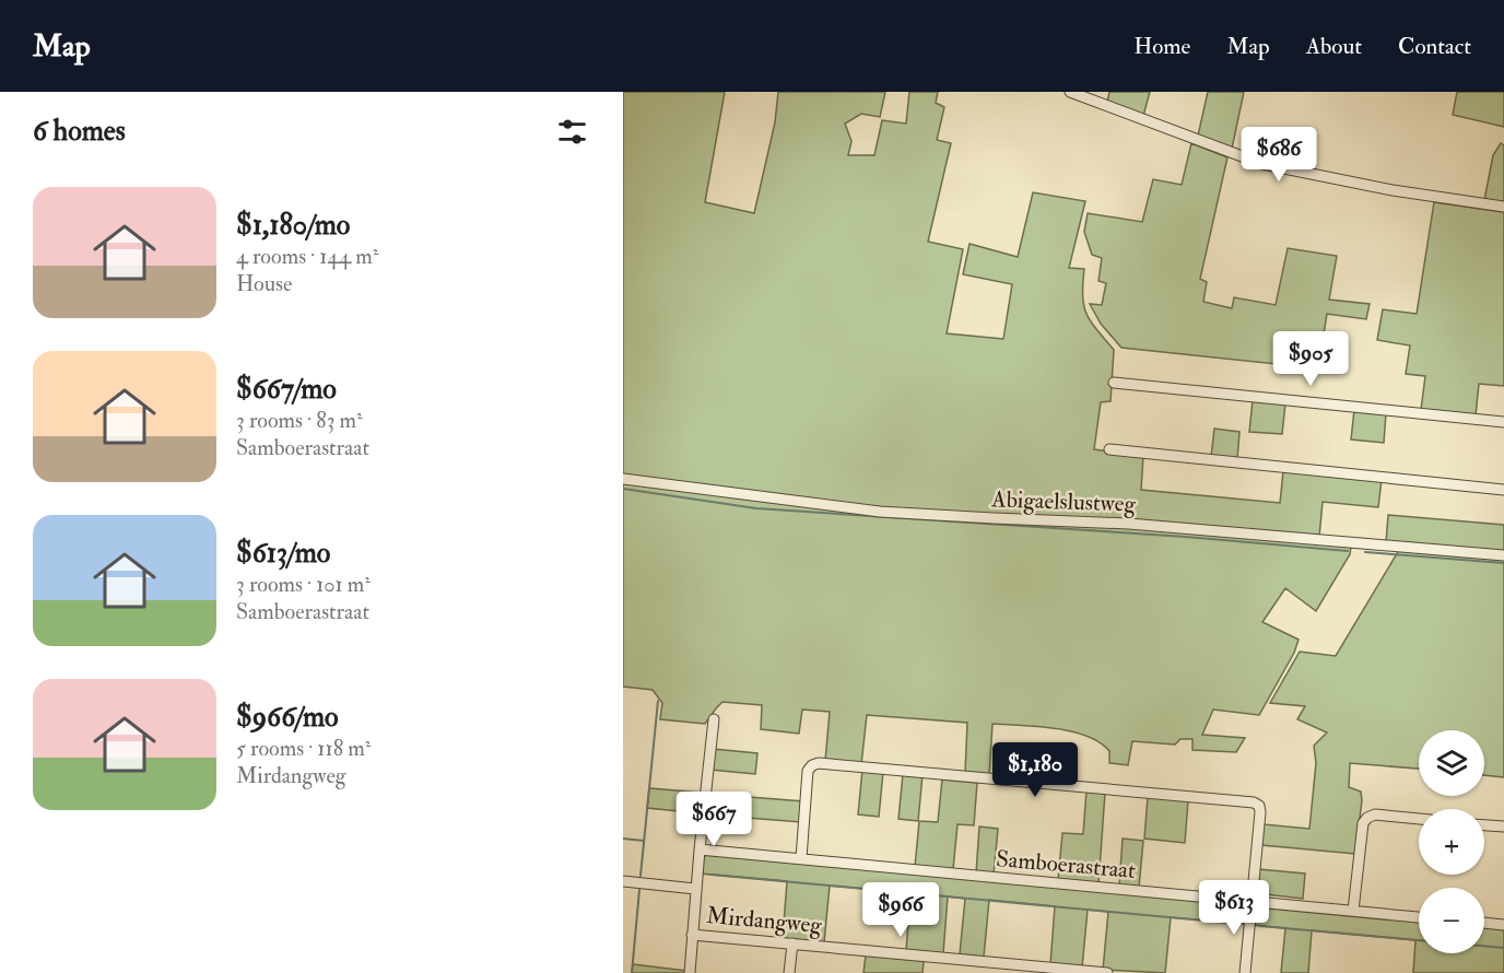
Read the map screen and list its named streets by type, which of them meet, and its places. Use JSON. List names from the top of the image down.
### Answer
{
  "streets": {
    "street": ["Abigaelslustweg", "Samboerastraat", "Mirdangweg"]
  },
  "page": {
    "header": "Map",
    "nav": [
      "Home",
      "Map",
      "About",
      "Contact"
    ],
    "heading": "6 homes",
    "price": [
      "$686",
      "$905",
      "$1,180",
      "$667",
      "$613",
      "$966"
    ],
    "list": [
      {
        "name": "$1,180/mo",
        "note": "4 rooms · 144 m² · House"
      },
      {
        "name": "$667/mo",
        "note": "3 rooms · 83 m² · Samboerastraat"
      },
      {
        "name": "$613/mo",
        "note": "3 rooms · 101 m² · Samboerastraat"
      },
      {
        "name": "$966/mo",
        "note": "5 rooms · 118 m² · Mirdangweg"
      }
    ],
    "map_buttons": ["+", "−"]
  }
}
